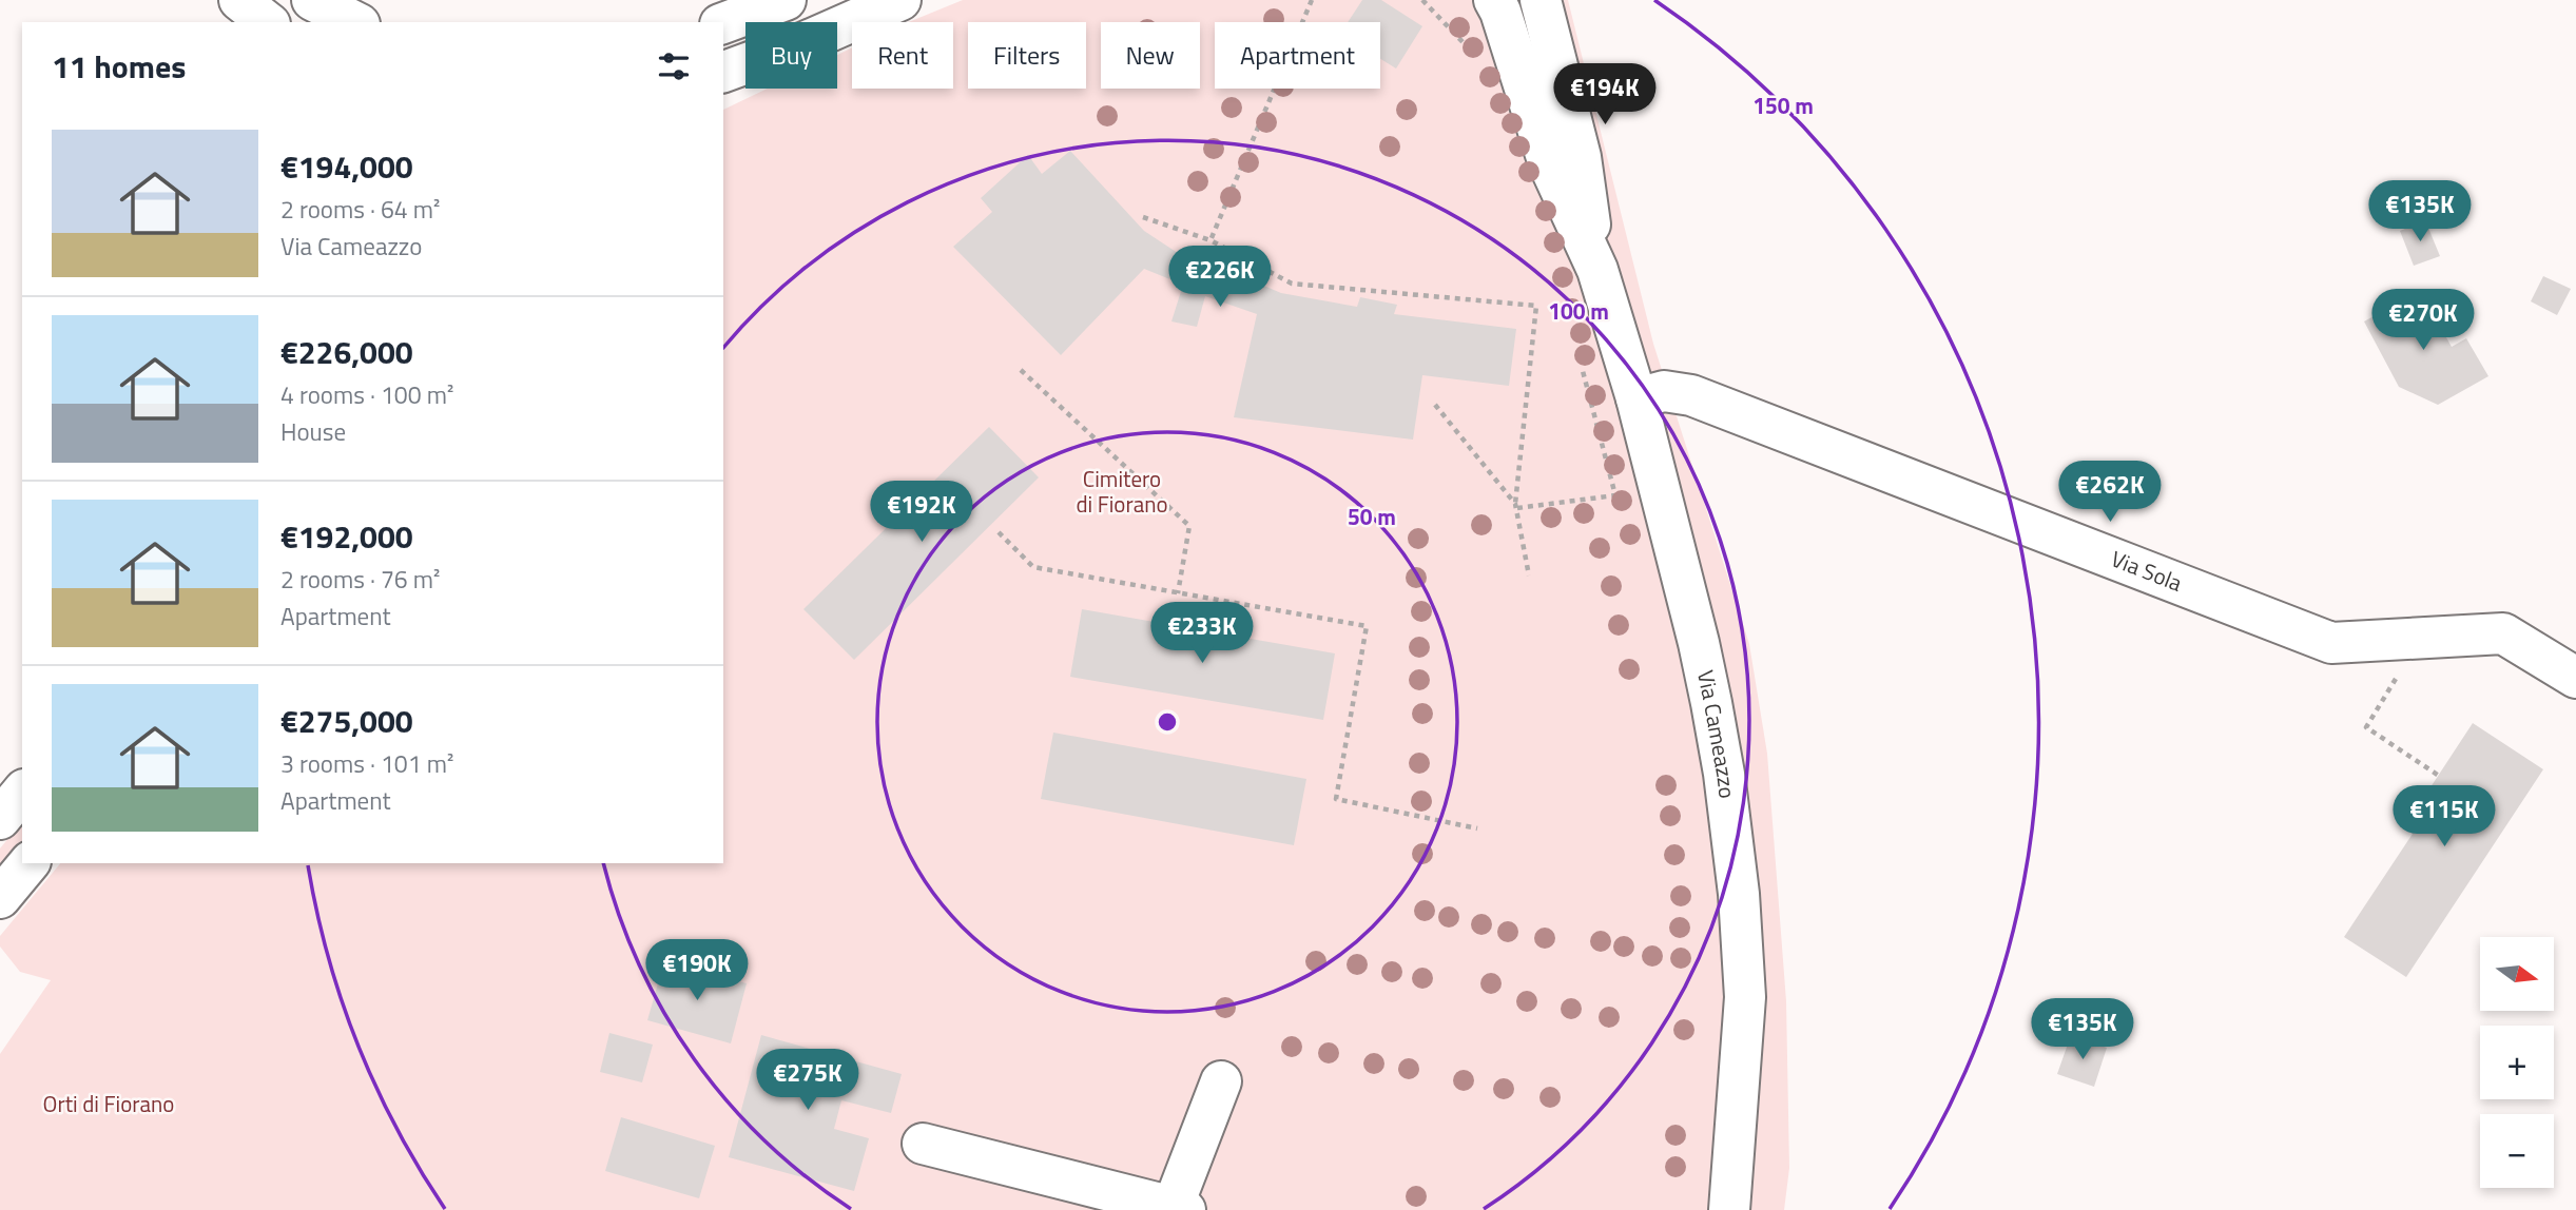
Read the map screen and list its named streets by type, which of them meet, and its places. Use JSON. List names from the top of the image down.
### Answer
{
  "streets": {
    "street": ["Via Sola", "Via Cameazzo"]
  },
  "crossings": [
    ["Via Sola", "Via Cameazzo"]
  ],
  "parks": ["Cimitero di Fiorano", "Orti di Fiorano"],
  "north": "right",
  "page": {
    "chip": [
      "Buy",
      "Rent",
      "Filters",
      "New",
      "Apartment"
    ],
    "heading": "11 homes",
    "price": [
      "€194K",
      "€135K",
      "€226K",
      "€270K",
      "€262K",
      "€192K",
      "€233K",
      "€115K",
      "€190K",
      "€135K",
      "€275K"
    ],
    "list": [
      {
        "name": "€194,000",
        "note": "2 rooms · 64 m² · Via Cameazzo"
      },
      {
        "name": "€226,000",
        "note": "4 rooms · 100 m² · House"
      },
      {
        "name": "€192,000",
        "note": "2 rooms · 76 m² · Apartment"
      },
      {
        "name": "€275,000",
        "note": "3 rooms · 101 m² · Apartment"
      }
    ],
    "map_buttons": ["+", "−"]
  },
  "rings": ["150 m", "100 m", "50 m"]
}
